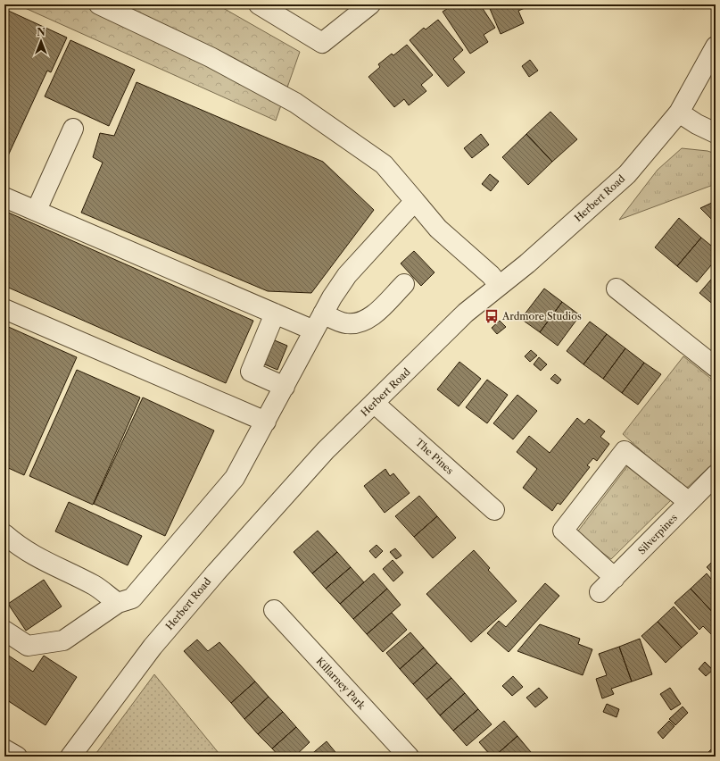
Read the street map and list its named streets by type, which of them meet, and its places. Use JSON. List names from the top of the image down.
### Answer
{
  "streets": {
    "street": [
      "Herbert Road",
      "The Pines",
      "Silverpines",
      "Killarney Park"
    ]
  },
  "crossings": [
    ["Herbert Road", "The Pines"]
  ],
  "places": {
    "bus stop": ["Ardmore Studios"]
  },
  "north": "top"
}
